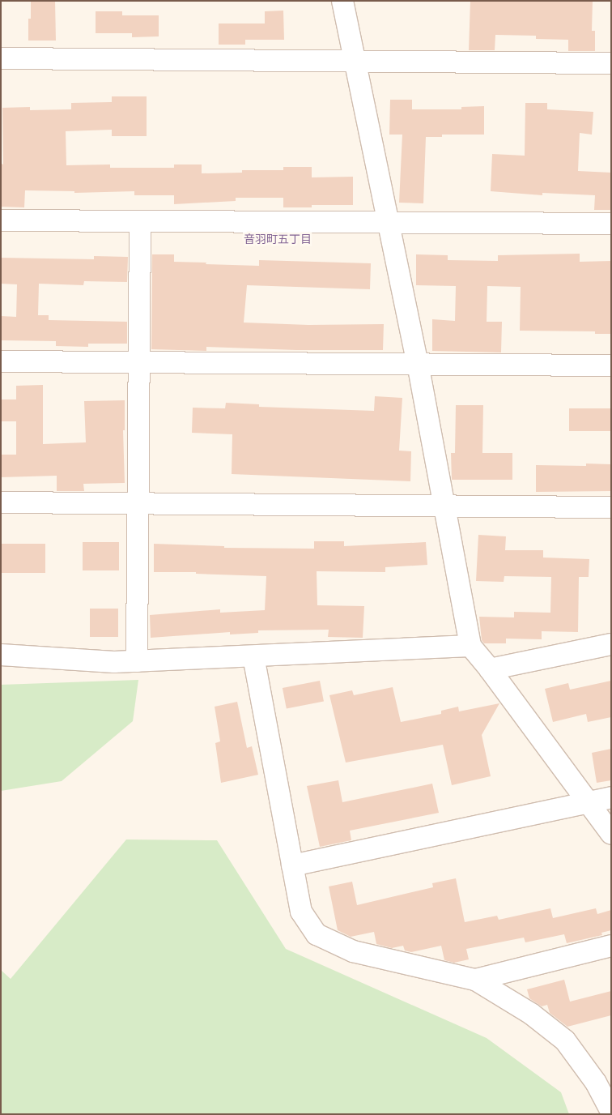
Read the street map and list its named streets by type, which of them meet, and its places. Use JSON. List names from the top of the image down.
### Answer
{
  "districts": ["音羽町五丁目"]
}
